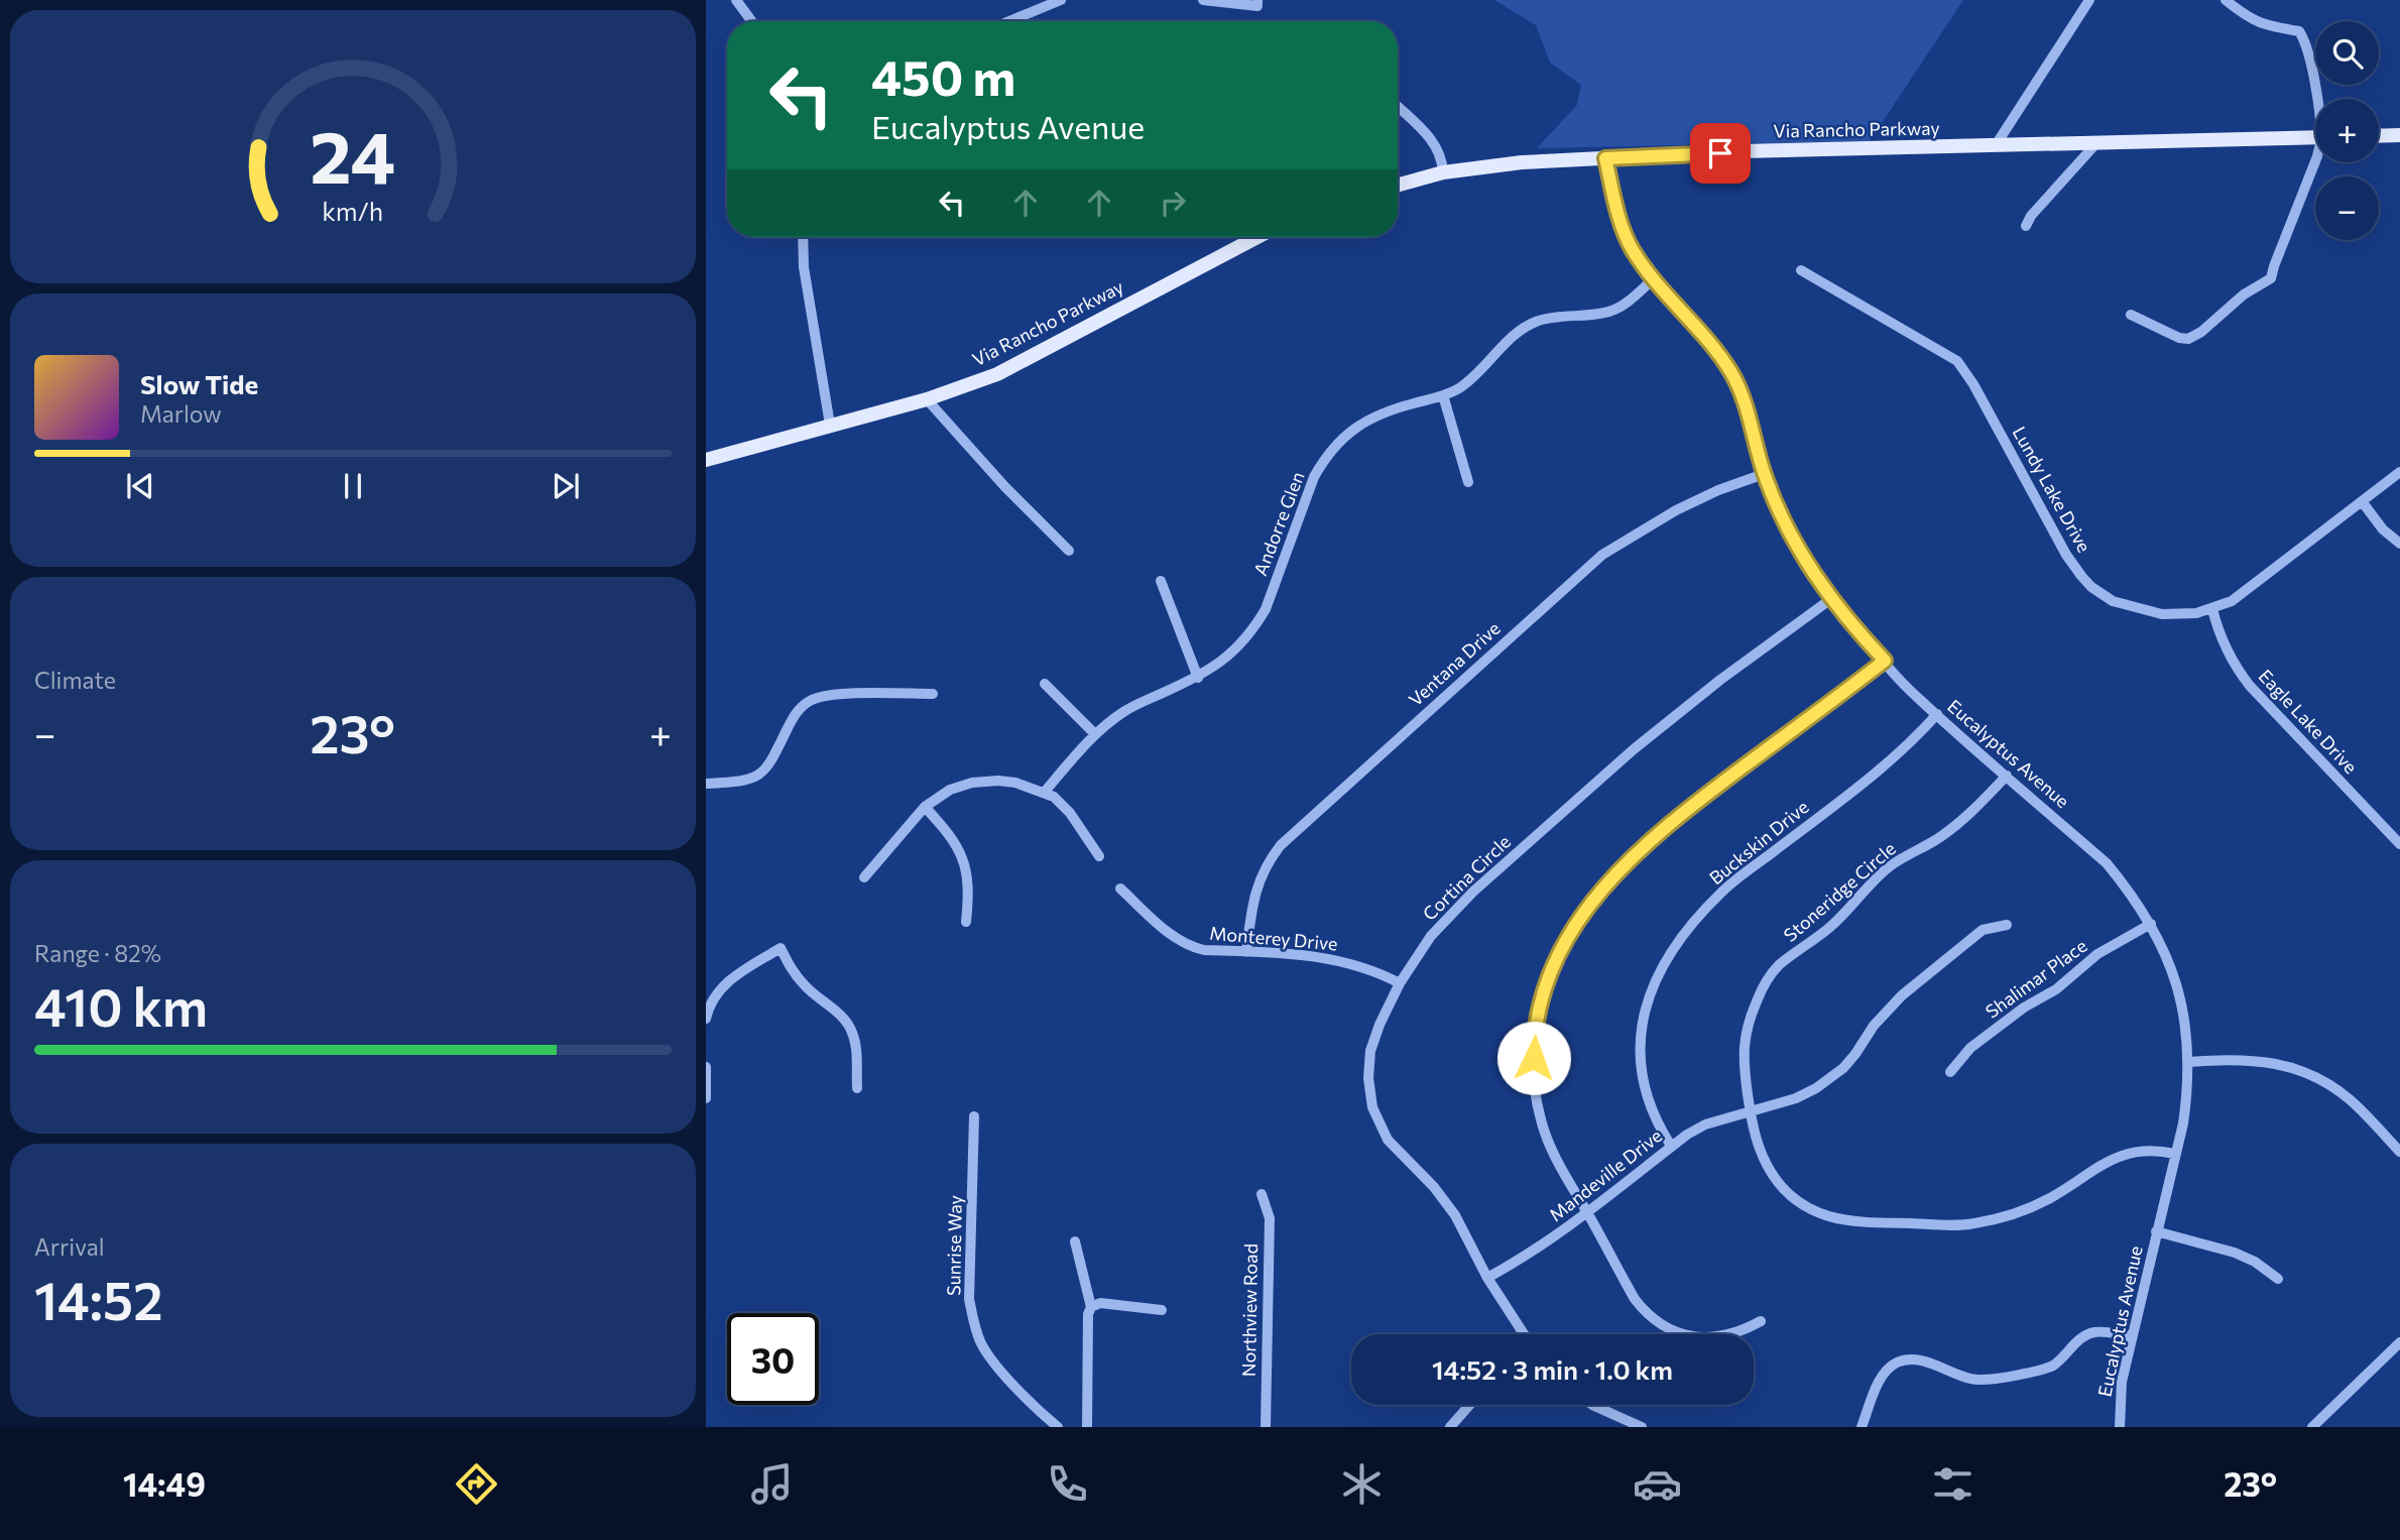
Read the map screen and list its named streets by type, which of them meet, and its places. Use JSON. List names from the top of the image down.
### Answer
{
  "streets": {
    "main road": ["Via Rancho Parkway"],
    "street": [
      "Lundy Lake Drive",
      "Andorre Glen",
      "Ventana Drive",
      "Eagle Lake Drive",
      "Eucalyptus Avenue",
      "Buckskin Drive",
      "Cortina Circle",
      "Stoneridge Circle",
      "Monterey Drive",
      "Shalimar Place",
      "Mandeville Drive",
      "Sunrise Way",
      "Northview Road"
    ]
  },
  "crossings": [
    ["Via Rancho Parkway", "Eucalyptus Avenue"],
    ["Lundy Lake Drive", "Eagle Lake Drive"],
    ["Andorre Glen", "Eucalyptus Avenue"],
    ["Ventana Drive", "Eucalyptus Avenue"],
    ["Ventana Drive", "Monterey Drive"],
    ["Eucalyptus Avenue", "Buckskin Drive"],
    ["Eucalyptus Avenue", "Cortina Circle"],
    ["Eucalyptus Avenue", "Stoneridge Circle"],
    ["Eucalyptus Avenue", "Shalimar Place"],
    ["Buckskin Drive", "Mandeville Drive"],
    ["Cortina Circle", "Monterey Drive"],
    ["Cortina Circle", "Mandeville Drive"],
    ["Stoneridge Circle", "Mandeville Drive"]
  ],
  "page": {
    "map_buttons": ["+", "−"],
    "turn": ["450 m", "Eucalyptus Avenue"],
    "song": ["Slow Tide", "Marlow"],
    "tile": [
      "Climate",
      ["Range · 82%", "410 km"],
      ["Arrival", "14:52"]
    ],
    "heat": ["−", "23°", "+"],
    "limit": "30",
    "trip": "14:52 · 3 min · 1.0 km",
    "tabs": ["14:49", "23°"],
    "gauge": ["24", "km/h"]
  }
}
